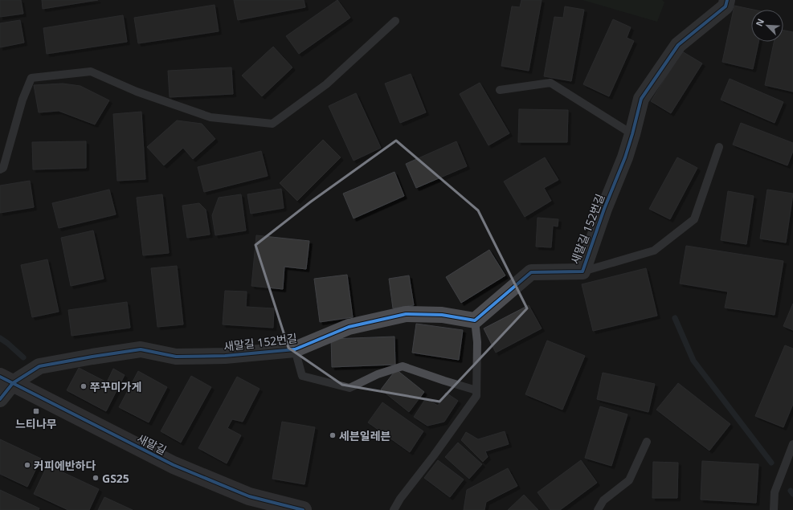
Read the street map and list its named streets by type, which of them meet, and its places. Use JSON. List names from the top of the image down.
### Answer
{
  "streets": {
    "street": ["새말길 152번길", "새말길"]
  },
  "crossings": [
    ["새말길 152번길", "새말길"]
  ],
  "places": {
    "other": [
      "쭈꾸미가게",
      "세븐일레븐",
      "커피에반하다",
      "GS25"
    ],
    "transit": ["느티나무"]
  },
  "north": "top left"
}
